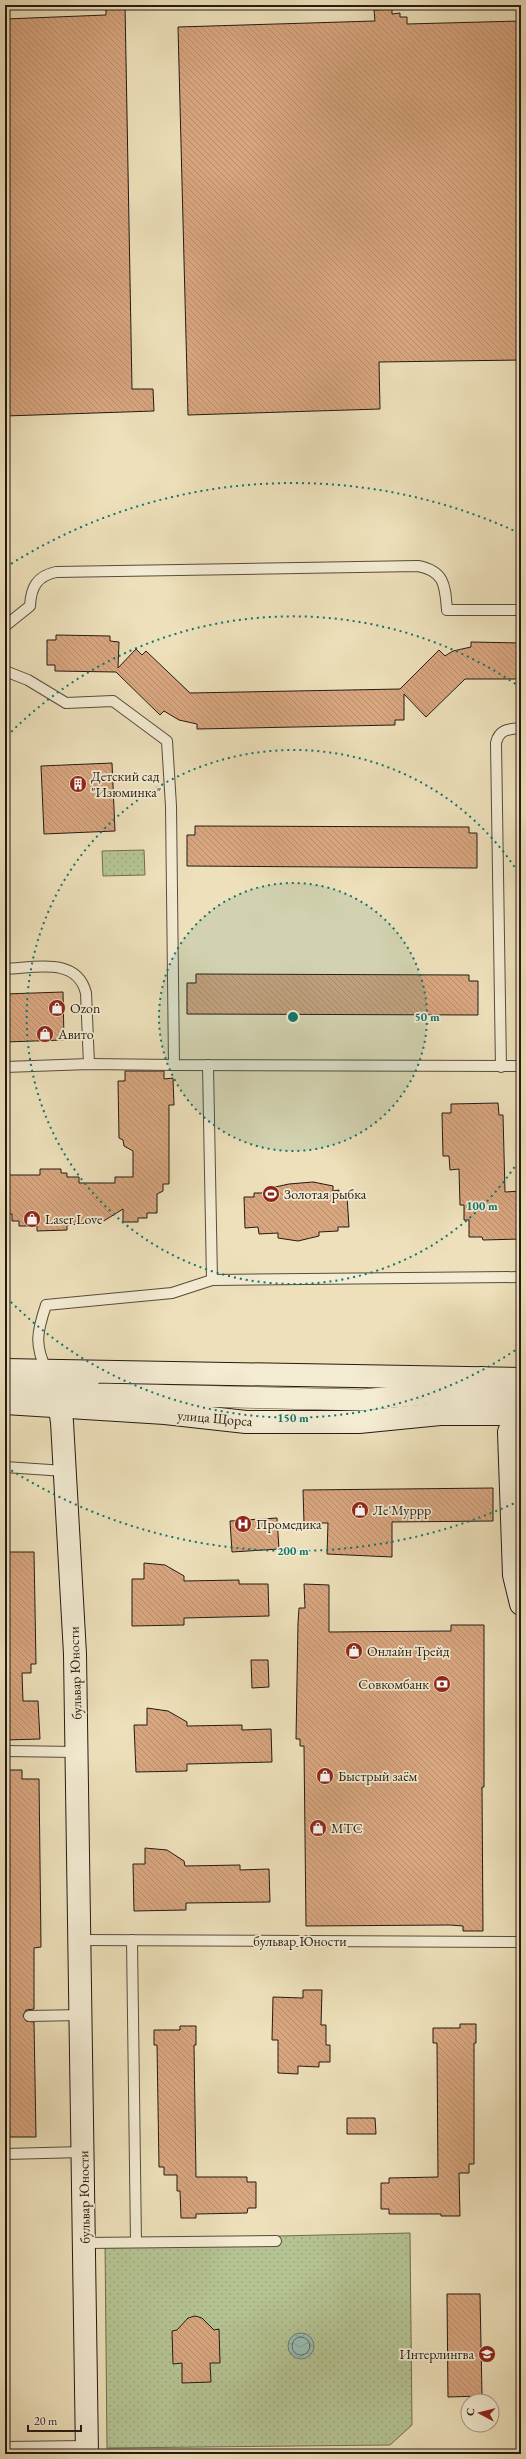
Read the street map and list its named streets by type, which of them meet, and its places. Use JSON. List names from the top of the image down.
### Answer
{
  "streets": {
    "street": ["улица Щорса", "бульвар Юности"]
  },
  "crossings": [
    ["улица Щорса", "бульвар Юности"]
  ],
  "places": {
    "building": ["Детский сад \"Изюминка\""],
    "shop": [
      "Ozon",
      "Авито",
      "Laser Love",
      "Ле'Муррр",
      "Онлайн Трейд",
      "Быстрый заём",
      "МТС"
    ],
    "sports": ["Золотая рыбка"],
    "hospital": ["Промедика"],
    "bank": ["Совкомбанк"],
    "school or university": ["Интерлингва"]
  },
  "scale_bar": "20 m",
  "north": "left",
  "rings": [
    "50 m",
    "100 m",
    "150 m",
    "200 m"
  ]
}
